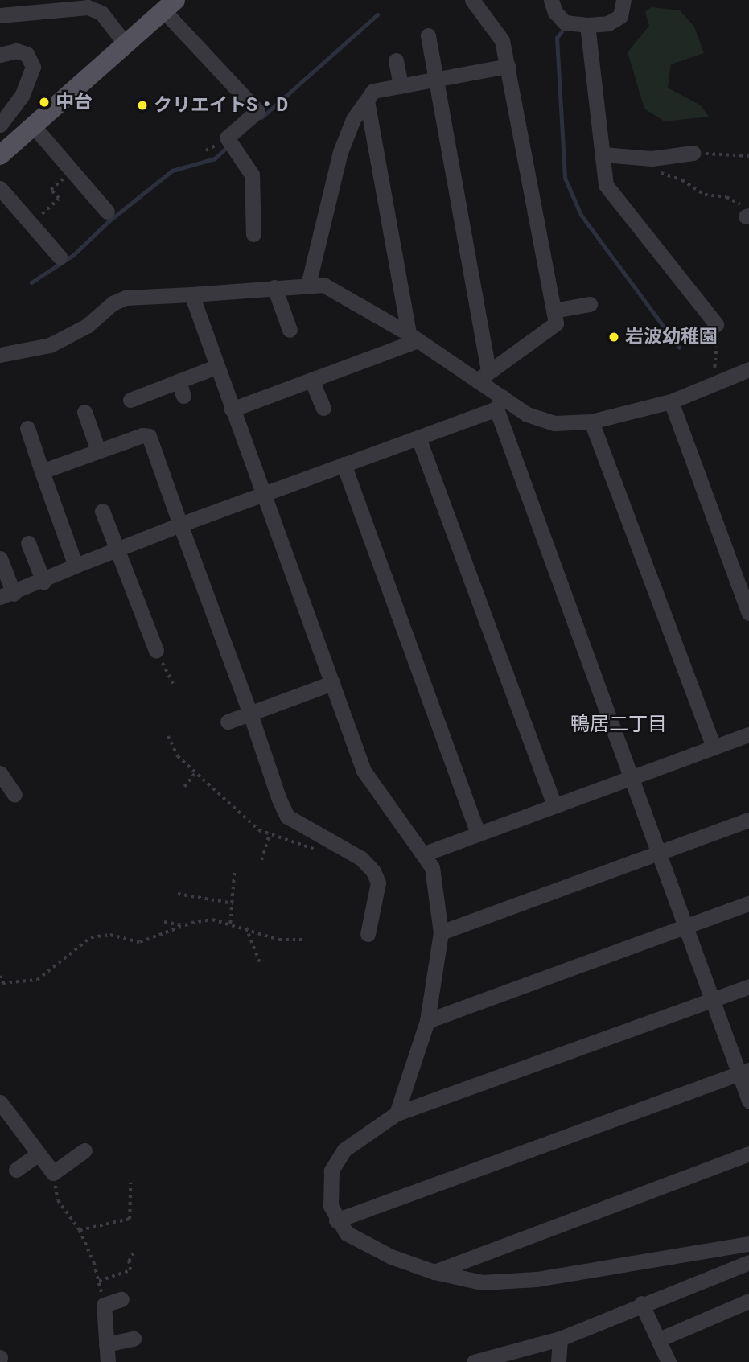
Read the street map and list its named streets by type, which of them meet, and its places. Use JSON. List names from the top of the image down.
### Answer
{
  "districts": ["鴨居二丁目"],
  "places": ["中台", "クリエイトS・D", "岩波幼稚園"]
}
